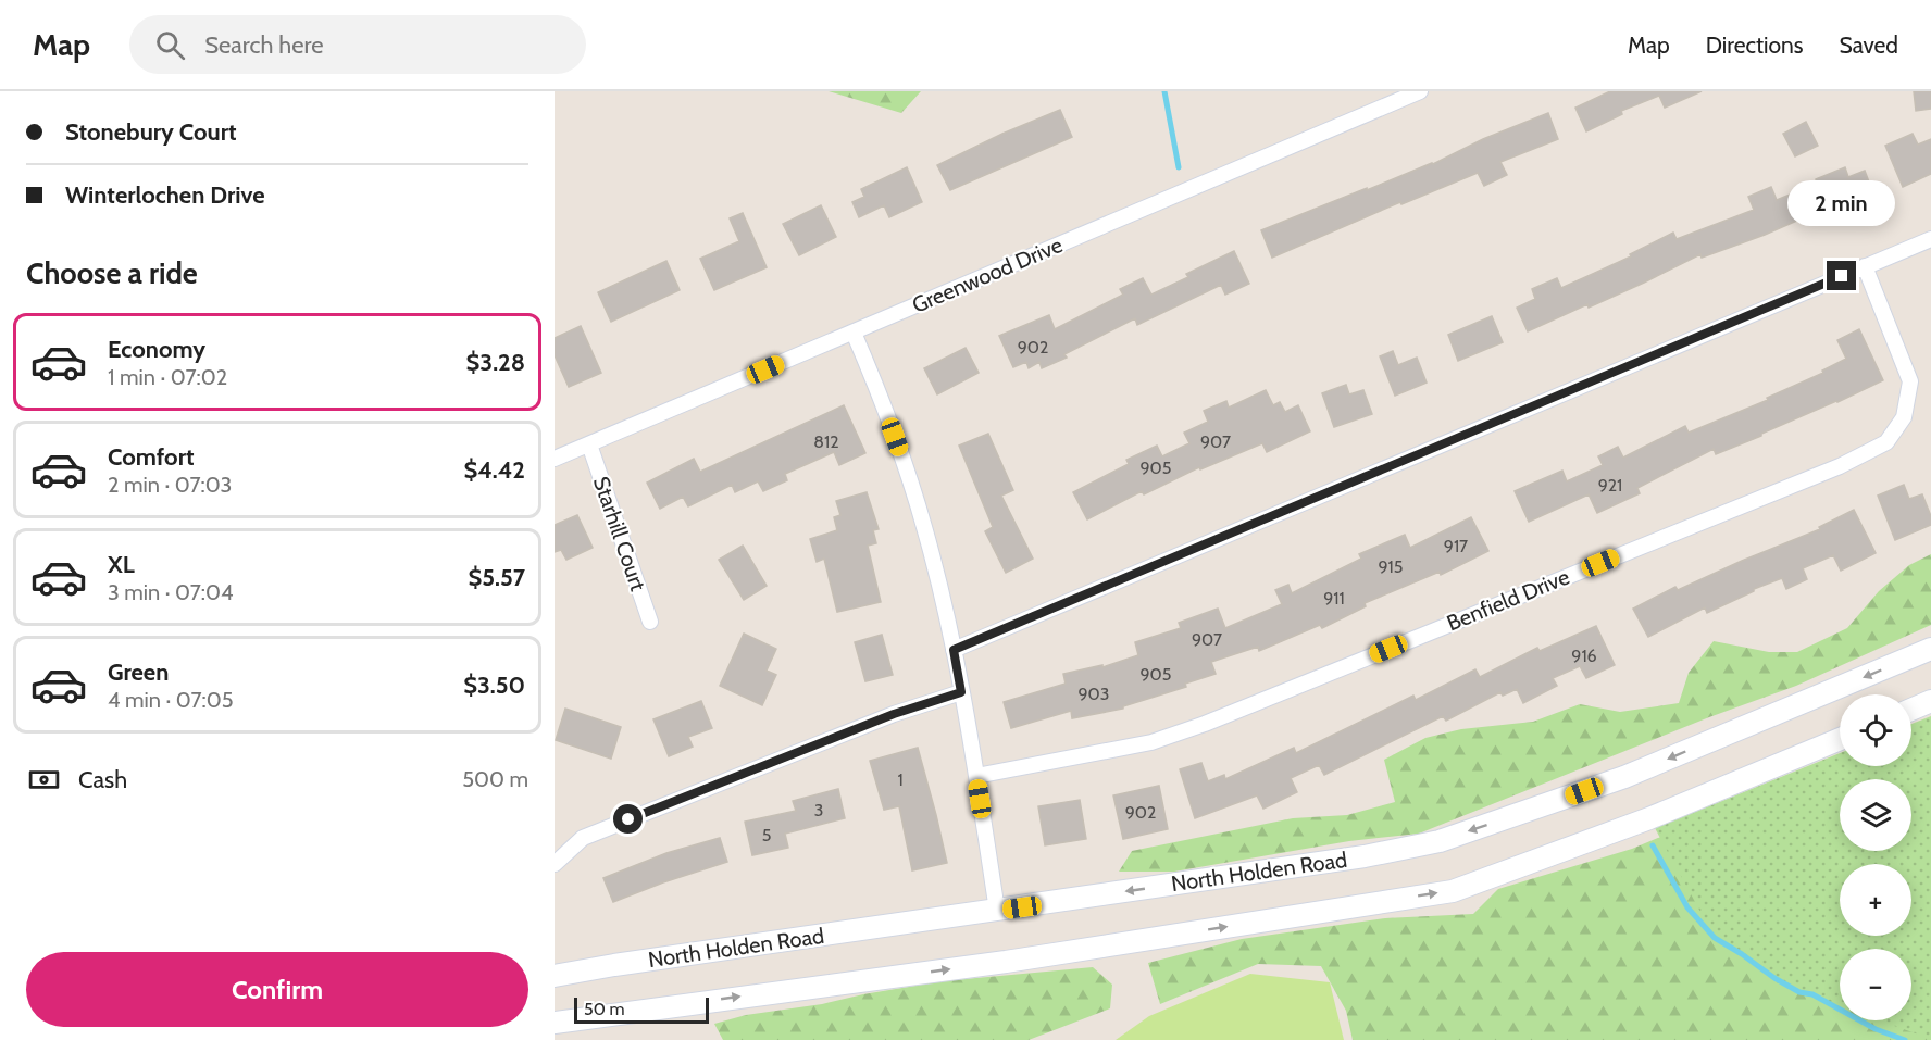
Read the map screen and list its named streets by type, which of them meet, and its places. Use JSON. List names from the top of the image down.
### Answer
{
  "streets": {
    "main road": ["North Holden Road"],
    "street": ["Greenwood Drive", "Starhill Court", "Benfield Drive"]
  },
  "crossings": [
    ["Greenwood Drive", "Starhill Court"]
  ],
  "house_numbers": [
    "902",
    "812",
    "907",
    "905",
    "921",
    "917",
    "915",
    "911",
    "907",
    "916",
    "905",
    "903",
    "1",
    "3",
    "902",
    "5"
  ],
  "scale_bar": "50 m",
  "page": {
    "header": "Map",
    "search": "Search here",
    "nav": ["Map", "Directions", "Saved"],
    "banner": ["Stonebury Court", "Winterlochen Drive"],
    "bubble": "2 min",
    "heading": "Choose a ride",
    "list": [
      {
        "name": "Economy",
        "note": "1 min · 07:02",
        "value": "$3.28"
      },
      {
        "name": "Comfort",
        "note": "2 min · 07:03",
        "value": "$4.42"
      },
      {
        "name": "XL",
        "note": "3 min · 07:04",
        "value": "$5.57"
      },
      {
        "name": "Green",
        "note": "4 min · 07:05",
        "value": "$3.50"
      }
    ],
    "map_buttons": ["+", "−"],
    "pay": ["Cash", "500 m"],
    "buttons": "Confirm",
    "scale": "50 m"
  }
}
